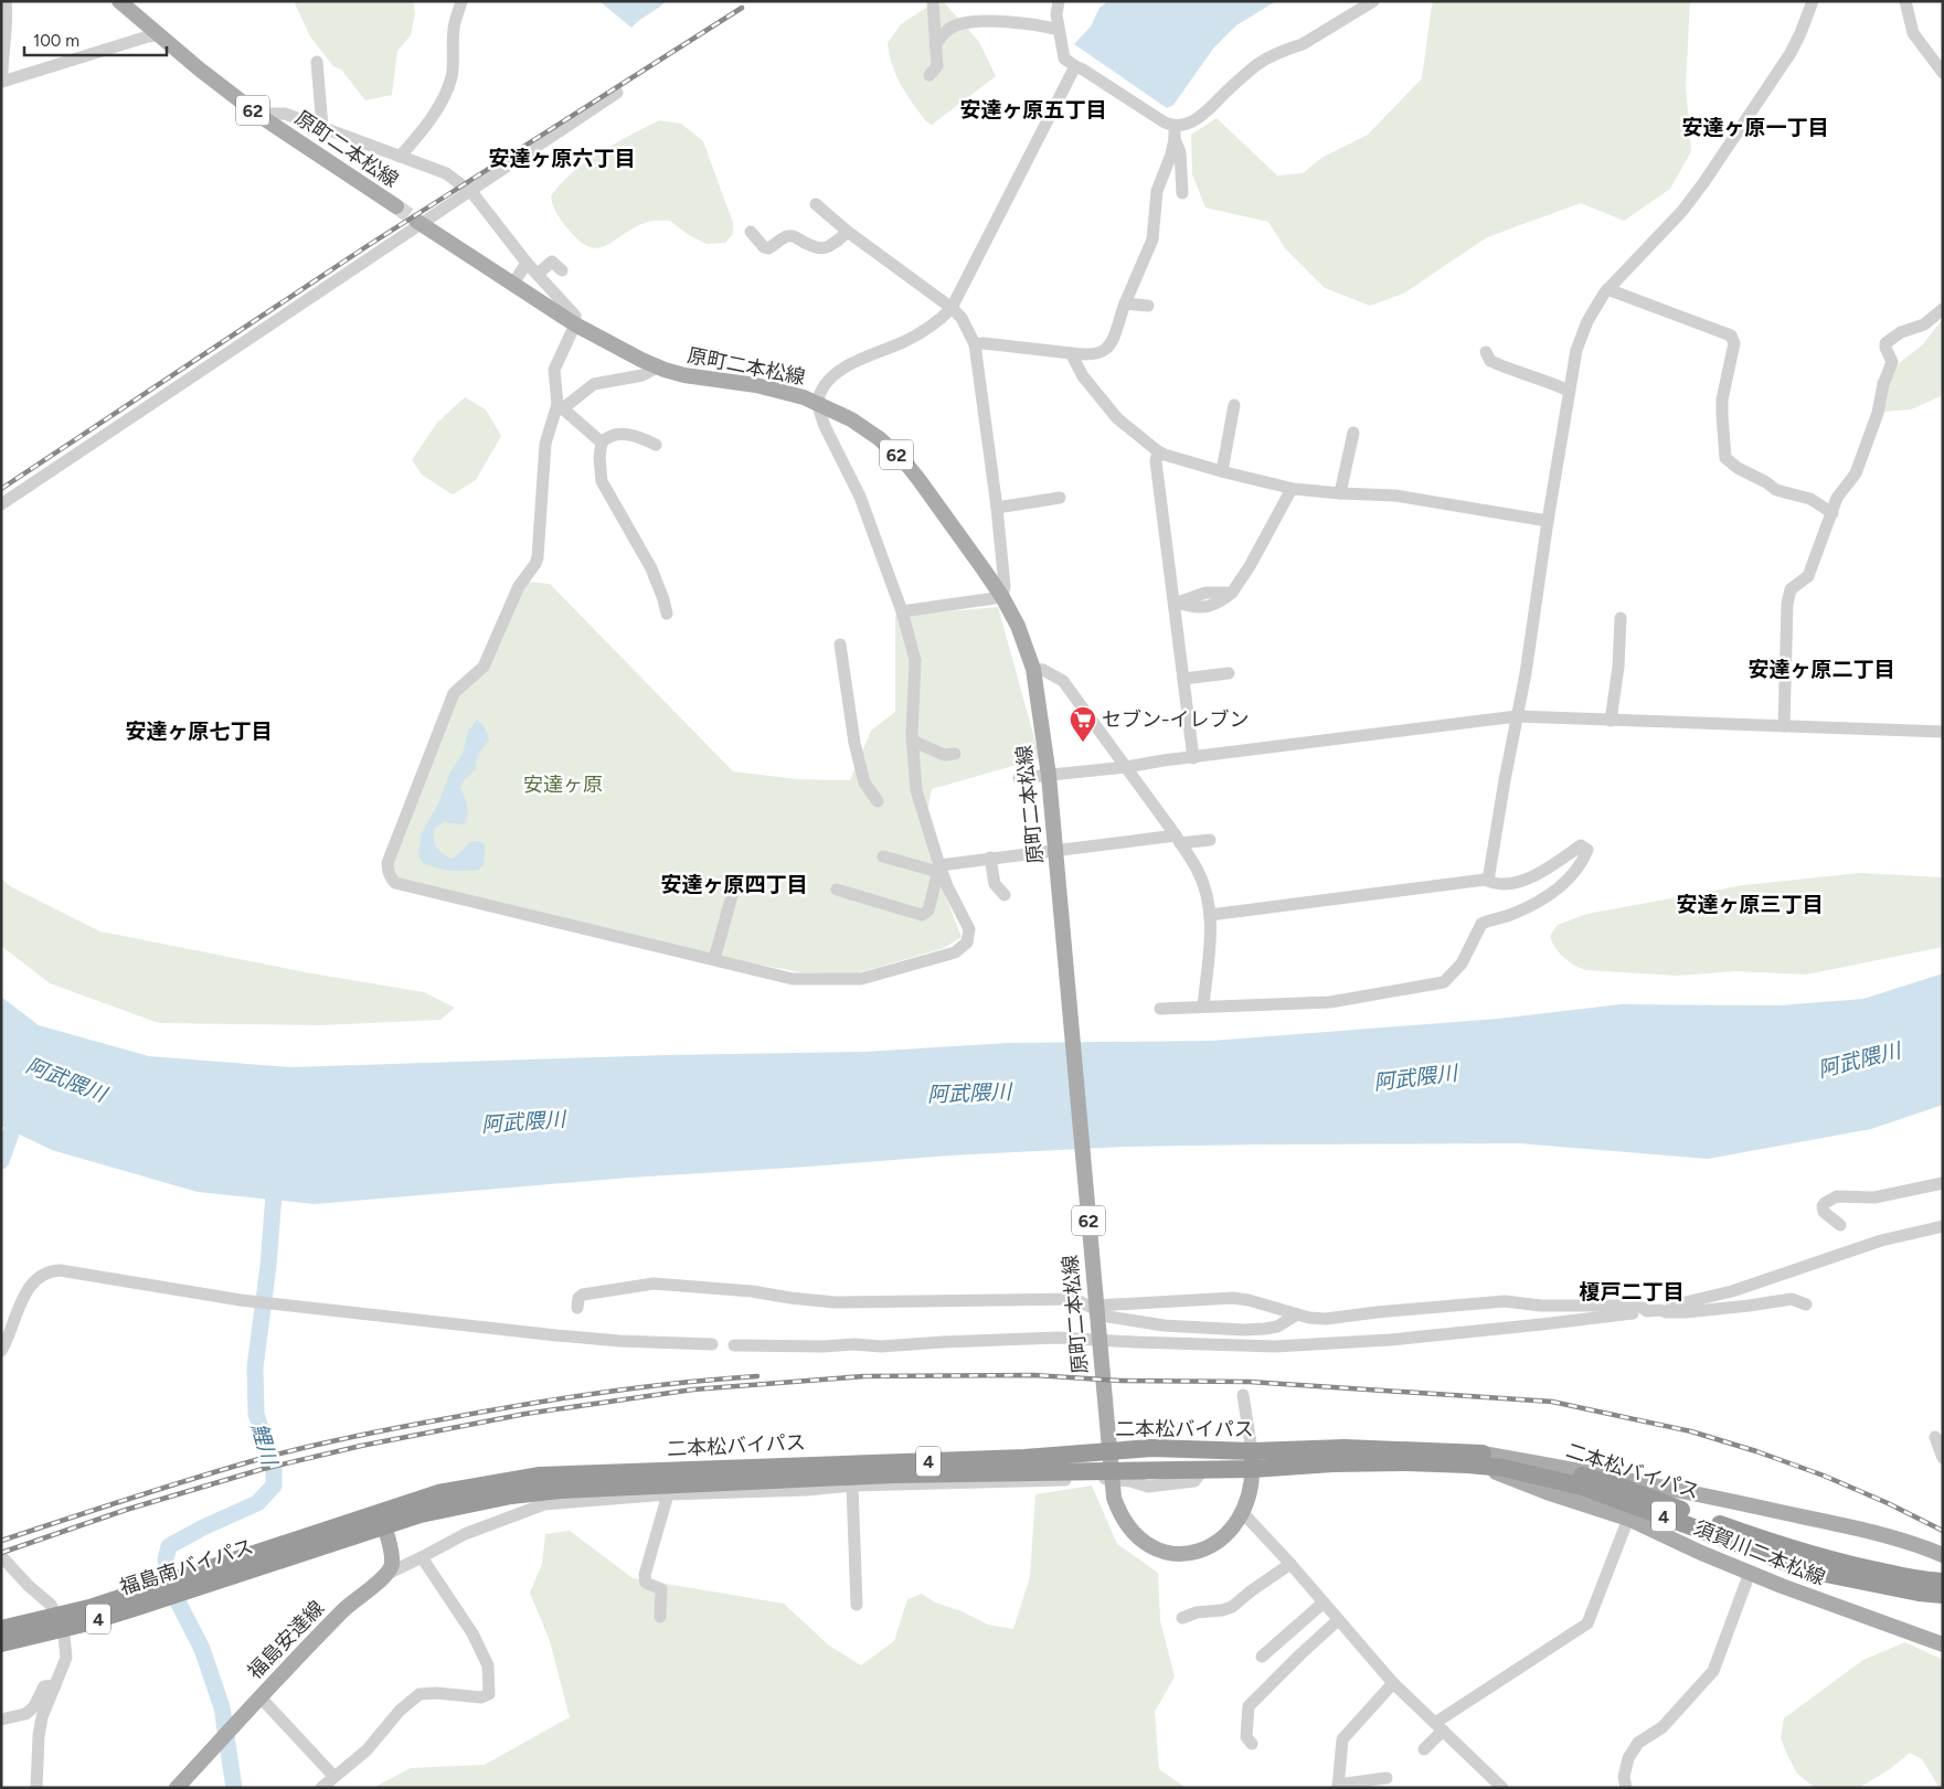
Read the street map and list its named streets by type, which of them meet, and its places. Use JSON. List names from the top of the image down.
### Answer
{
  "streets": {
    "highway": ["二本松バイパス", "4", "福島南バイパス"],
    "main road": [
      "62",
      "原町二本松線",
      "須賀川二本松線",
      "福島安達線"
    ]
  },
  "crossings": [
    ["原町二本松線", "二本松バイパス"],
    ["二本松バイパス", "須賀川二本松線"],
    ["二本松バイパス", "福島南バイパス"]
  ],
  "districts": [
    "安達ヶ原五丁目",
    "安達ヶ原一丁目",
    "安達ヶ原六丁目",
    "安達ヶ原二丁目",
    "安達ヶ原七丁目",
    "安達ヶ原四丁目",
    "安達ヶ原三丁目",
    "榎戸二丁目"
  ],
  "water": ["阿武隈川", "鯉川"],
  "parks": ["安達ヶ原"],
  "places": {
    "supermarket": ["セブン-イレブン"]
  },
  "scale_bar": "100 m"
}
